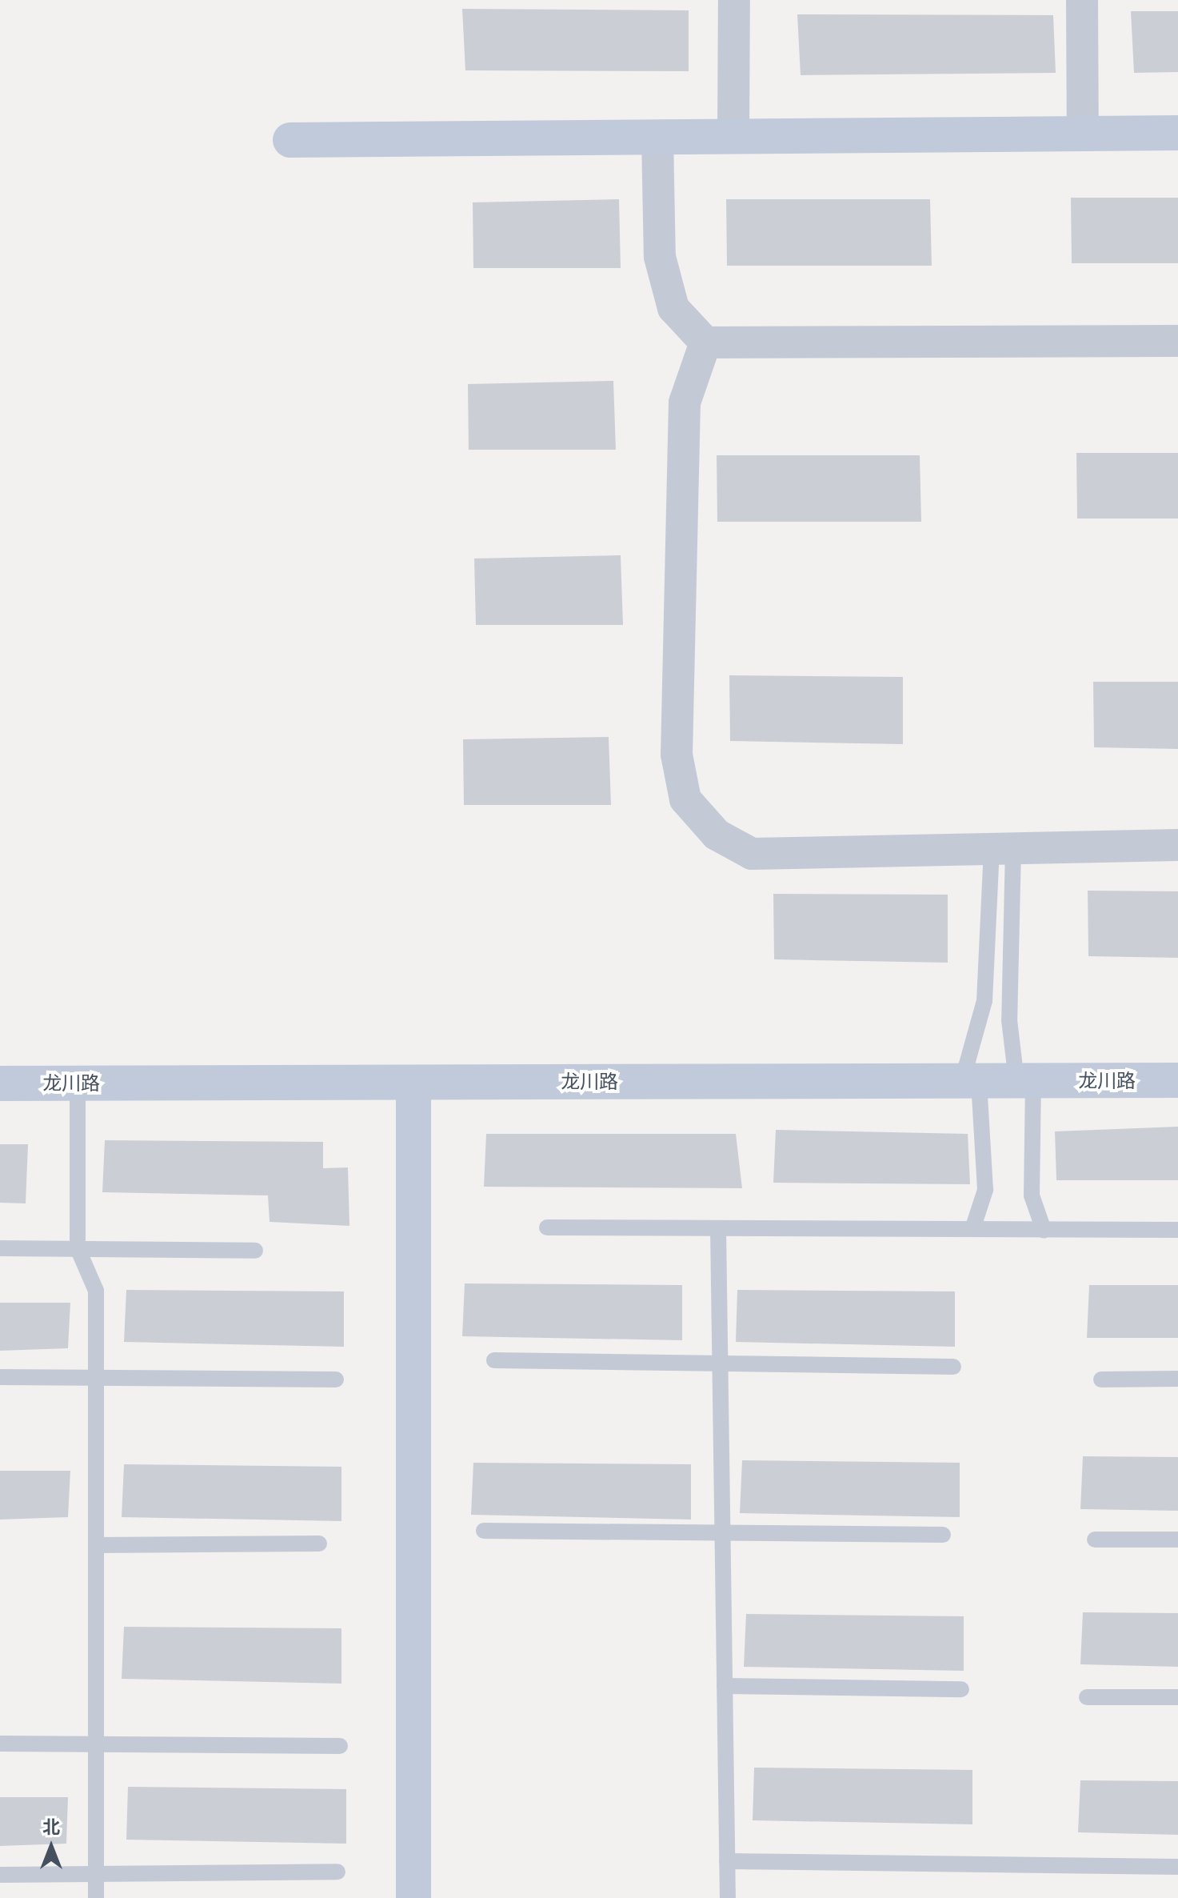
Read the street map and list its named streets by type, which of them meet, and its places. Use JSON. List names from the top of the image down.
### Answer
{
  "streets": {
    "street": ["龙川路"]
  },
  "north": "top"
}
